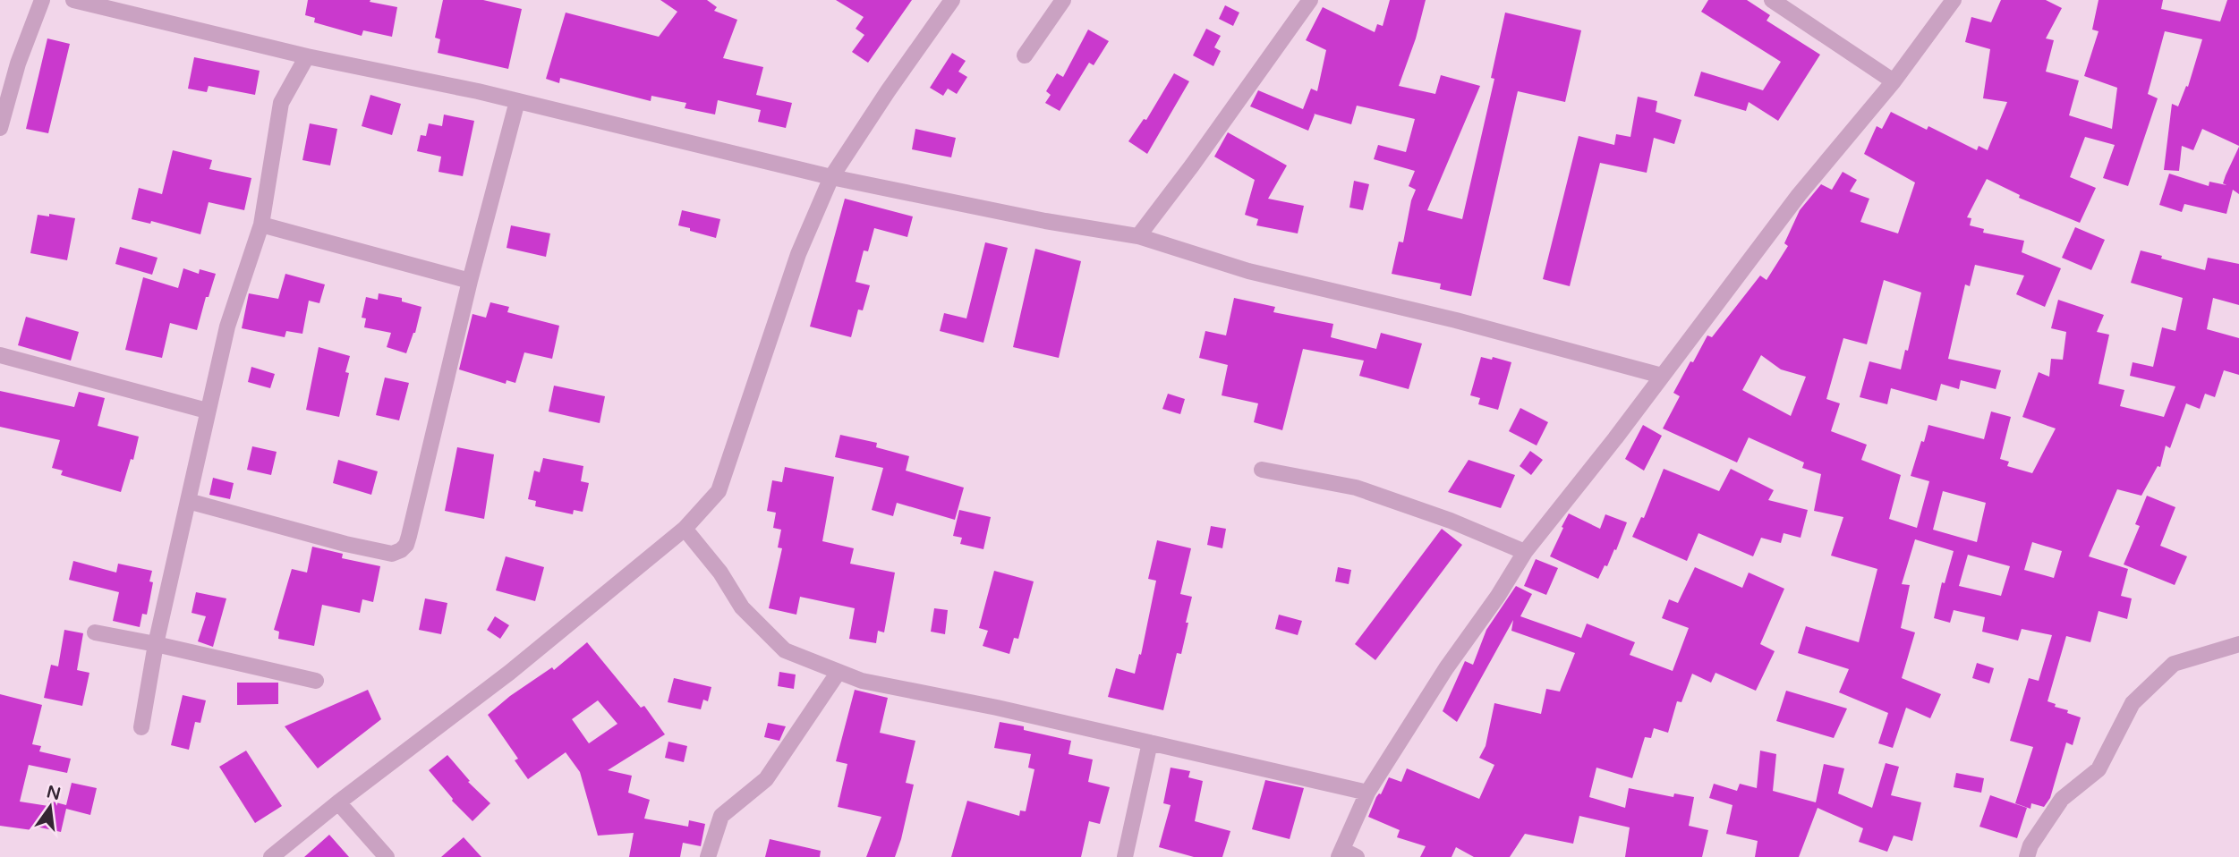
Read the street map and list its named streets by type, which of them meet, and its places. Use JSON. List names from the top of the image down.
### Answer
{
  "north": "top"
}
